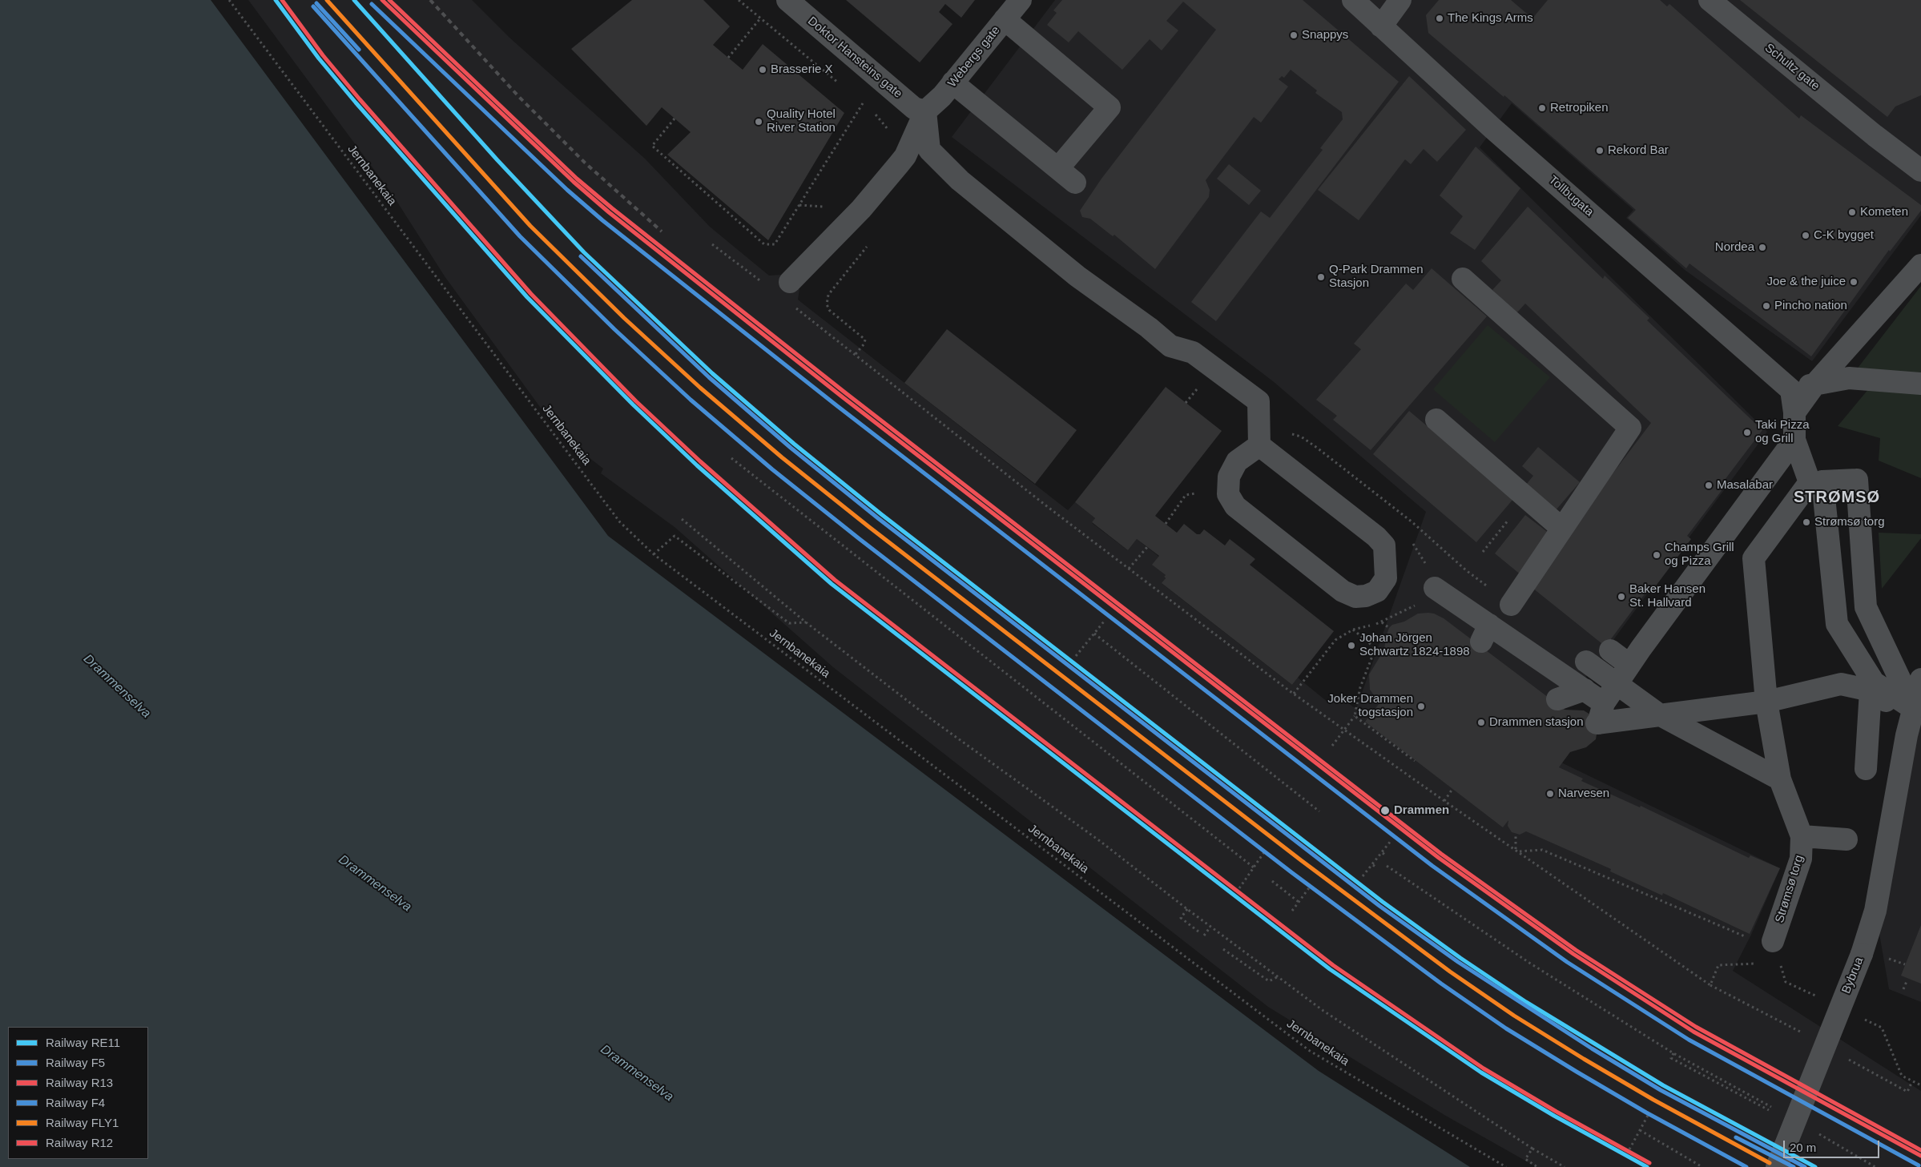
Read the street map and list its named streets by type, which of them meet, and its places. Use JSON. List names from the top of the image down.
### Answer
{
  "streets": {
    "street": [
      "Webergs gate",
      "Doktor Hansteins gate",
      "Schultz gate",
      "Tollbugata",
      "Strømsø torg",
      "Bybrua"
    ],
    "path": ["Jernbanekaia"]
  },
  "crossings": [
    ["Webergs gate", "Doktor Hansteins gate"],
    ["Tollbugata", "Strømsø torg"]
  ],
  "districts": ["STRØMSØ"],
  "water": ["Drammenselva"],
  "places": [
    "The Kings Arms",
    "Snappys",
    "Brasserie X",
    "Retropiken",
    "Quality Hotel River Station",
    "Rekord Bar",
    "Kometen",
    "C-K bygget",
    "Nordea",
    "Q-Park Drammen Stasjon",
    "Joe & the juice",
    "Pincho nation",
    "Taki Pizza og Grill",
    "Masalabar",
    "Strømsø torg",
    "Champs Grill og Pizza",
    "Baker Hansen St. Hallvard",
    "Johan Jörgen Schwartz 1824-1898",
    "Joker Drammen togstasjon",
    "Drammen stasjon",
    "Narvesen",
    "Drammen"
  ],
  "lines": [
    "rail line RE11",
    "rail line R13",
    "rail line FLY1",
    "rail line R12",
    "rail line F5",
    "rail line F4"
  ],
  "legend": [
    "Railway RE11",
    "Railway F5",
    "Railway R13",
    "Railway F4",
    "Railway FLY1",
    "Railway R12"
  ],
  "scale_bar": "20 m"
}
